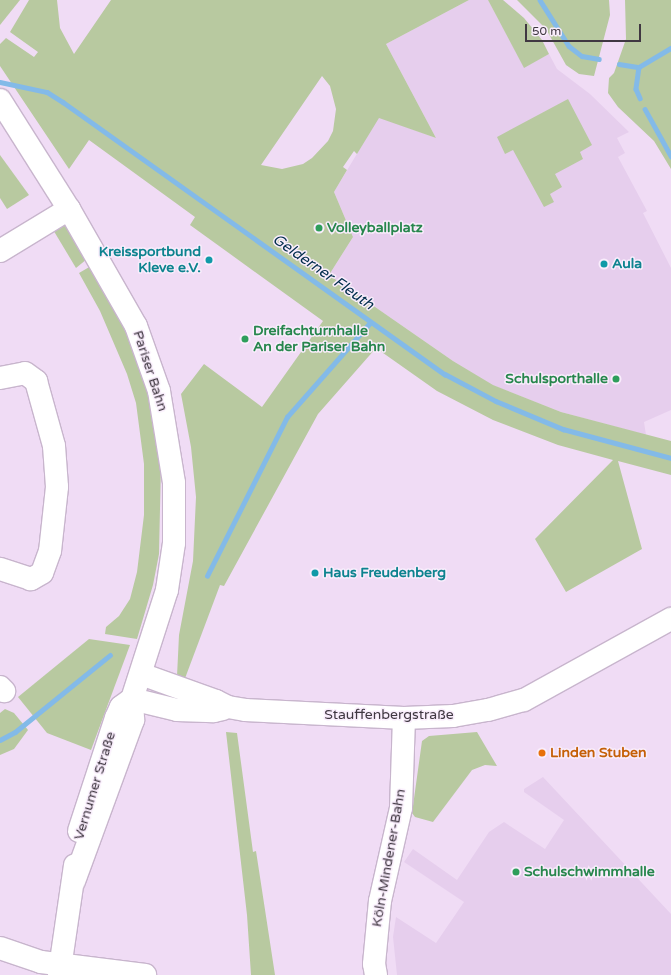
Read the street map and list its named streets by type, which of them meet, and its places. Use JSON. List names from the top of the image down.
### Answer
{
  "streets": {
    "street": [
      "Pariser Bahn",
      "Stauffenbergstraße",
      "Vernumer Straße",
      "Köln-Mindener-Bahn"
    ]
  },
  "crossings": [
    ["Pariser Bahn", "Stauffenbergstraße"],
    ["Pariser Bahn", "Vernumer Straße"],
    ["Stauffenbergstraße", "Vernumer Straße"],
    ["Stauffenbergstraße", "Köln-Mindener-Bahn"]
  ],
  "water": ["Gelderner Fleuth"],
  "places": [
    "Volleyballplatz",
    "Kreissportbund Kleve e.V.",
    "Aula",
    "Dreifachturnhalle An der Pariser Bahn",
    "Schulsporthalle",
    "Haus Freudenberg",
    "Linden Stuben",
    "Schulschwimmhalle"
  ],
  "scale_bar": "50 m"
}
